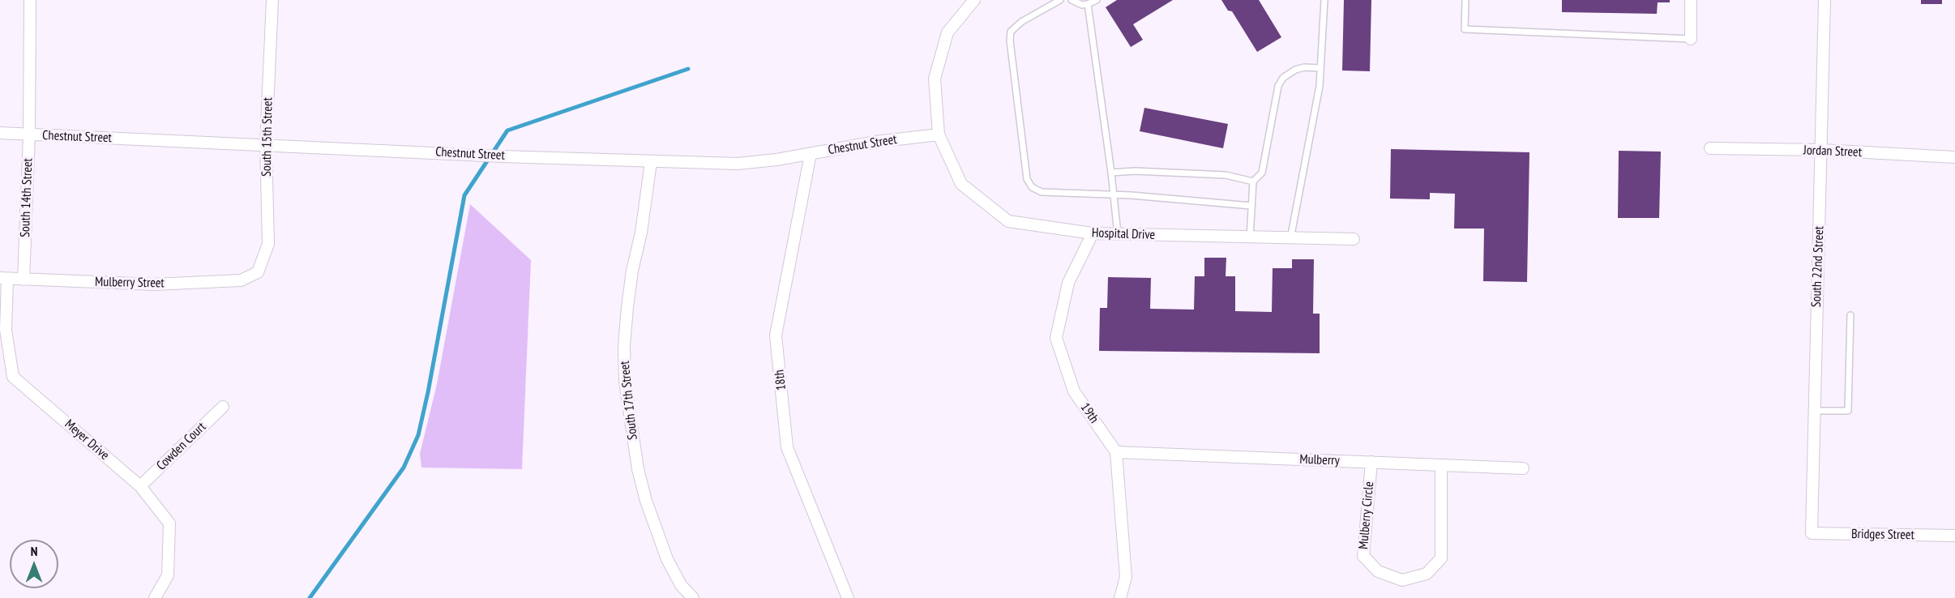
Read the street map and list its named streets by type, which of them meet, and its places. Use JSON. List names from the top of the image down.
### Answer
{
  "streets": {
    "street": [
      "Chestnut Street",
      "South 15th Street",
      "Jordan Street",
      "South 14th Street",
      "Hospital Drive",
      "South 22nd Street",
      "Mulberry Street",
      "18th",
      "South 17th Street",
      "19th",
      "Meyer Drive",
      "Cowden Court",
      "Mulberry",
      "Mulberry Circle",
      "Bridges Street"
    ]
  },
  "crossings": [
    ["Chestnut Street", "South 15th Street"],
    ["Chestnut Street", "South 14th Street"],
    ["Chestnut Street", "Hospital Drive"],
    ["Chestnut Street", "18th"],
    ["Chestnut Street", "South 17th Street"],
    ["South 15th Street", "Mulberry Street"],
    ["Jordan Street", "South 22nd Street"],
    ["South 14th Street", "Mulberry Street"],
    ["Hospital Drive", "19th"],
    ["South 22nd Street", "Bridges Street"],
    ["Mulberry Street", "Meyer Drive"],
    ["19th", "Mulberry"],
    ["Meyer Drive", "Cowden Court"],
    ["Mulberry", "Mulberry Circle"]
  ],
  "north": "top"
}
